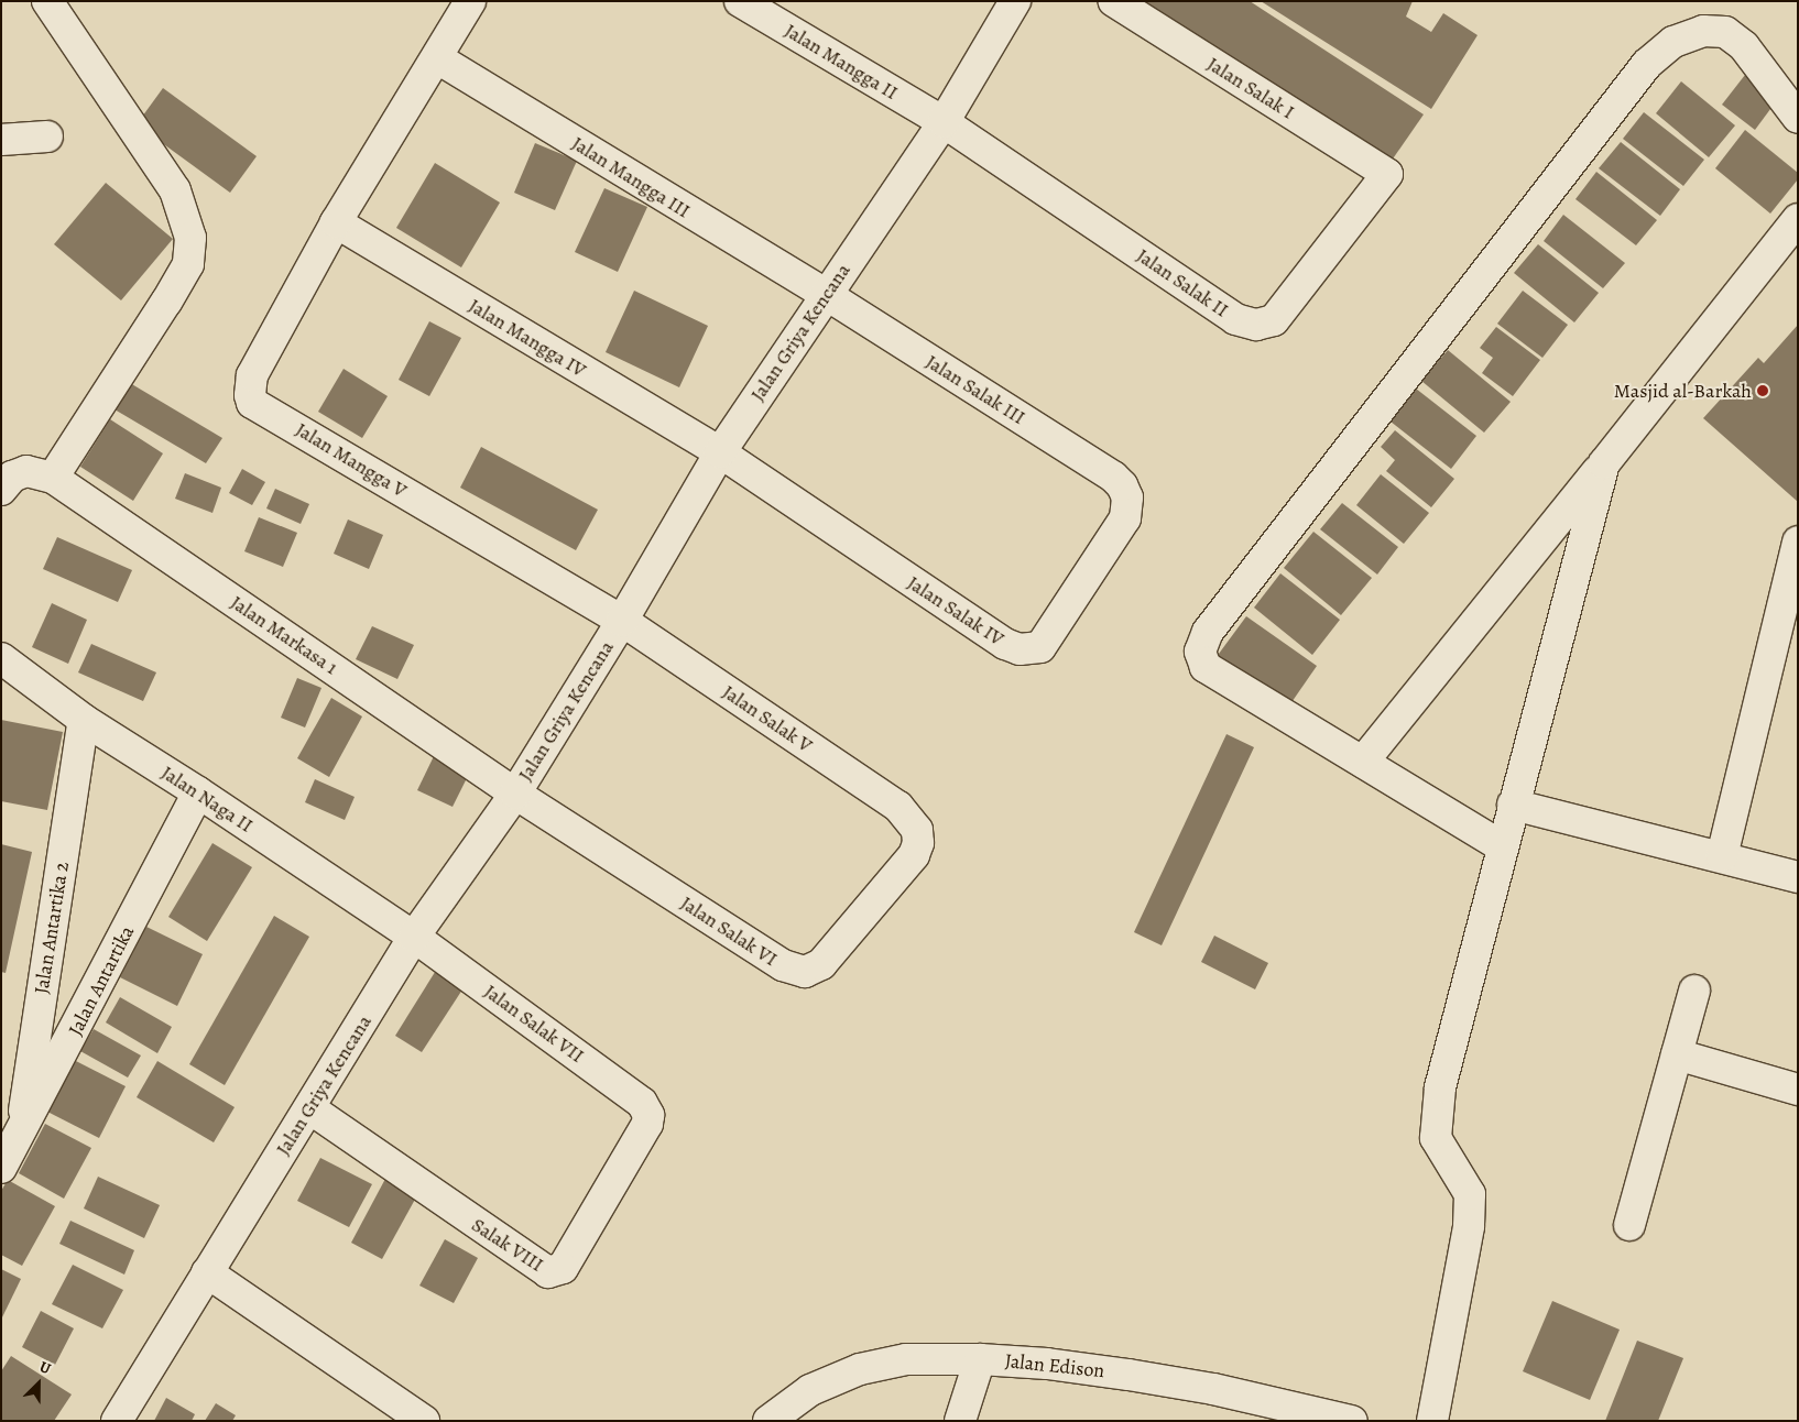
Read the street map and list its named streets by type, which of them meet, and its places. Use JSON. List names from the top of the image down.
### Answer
{
  "streets": {
    "street": [
      "Jalan Mangga II",
      "Jalan Salak I",
      "Jalan Mangga III",
      "Jalan Salak II",
      "Jalan Griya Kencana",
      "Jalan Mangga IV",
      "Jalan Salak III",
      "Jalan Mangga V",
      "Jalan Salak IV",
      "Jalan Markasa 1",
      "Jalan Salak V",
      "Jalan Naga II",
      "Jalan Antartika 2",
      "Jalan Salak VI",
      "Jalan Antartika",
      "Jalan Salak VII",
      "Salak VIII",
      "Jalan Edison"
    ]
  },
  "crossings": [
    ["Jalan Mangga II", "Jalan Salak II"],
    ["Jalan Mangga II", "Jalan Griya Kencana"],
    ["Jalan Salak I", "Jalan Salak II"],
    ["Jalan Mangga III", "Jalan Griya Kencana"],
    ["Jalan Mangga III", "Jalan Salak III"],
    ["Jalan Salak II", "Jalan Griya Kencana"],
    ["Jalan Griya Kencana", "Jalan Mangga IV"],
    ["Jalan Griya Kencana", "Jalan Salak III"],
    ["Jalan Griya Kencana", "Jalan Mangga V"],
    ["Jalan Griya Kencana", "Jalan Salak IV"],
    ["Jalan Griya Kencana", "Jalan Markasa 1"],
    ["Jalan Griya Kencana", "Jalan Salak V"],
    ["Jalan Griya Kencana", "Jalan Naga II"],
    ["Jalan Griya Kencana", "Jalan Salak VI"],
    ["Jalan Griya Kencana", "Jalan Salak VII"],
    ["Jalan Griya Kencana", "Salak VIII"],
    ["Jalan Mangga IV", "Jalan Mangga V"],
    ["Jalan Mangga IV", "Jalan Salak IV"],
    ["Jalan Salak III", "Jalan Salak IV"],
    ["Jalan Mangga V", "Jalan Salak V"],
    ["Jalan Markasa 1", "Jalan Salak VI"],
    ["Jalan Salak V", "Jalan Salak VI"],
    ["Jalan Naga II", "Jalan Antartika 2"],
    ["Jalan Naga II", "Jalan Antartika"],
    ["Jalan Naga II", "Jalan Salak VII"],
    ["Jalan Antartika 2", "Jalan Antartika"],
    ["Jalan Salak VII", "Salak VIII"]
  ],
  "places": ["Masjid al-Barkah"],
  "north": "top right"
}
